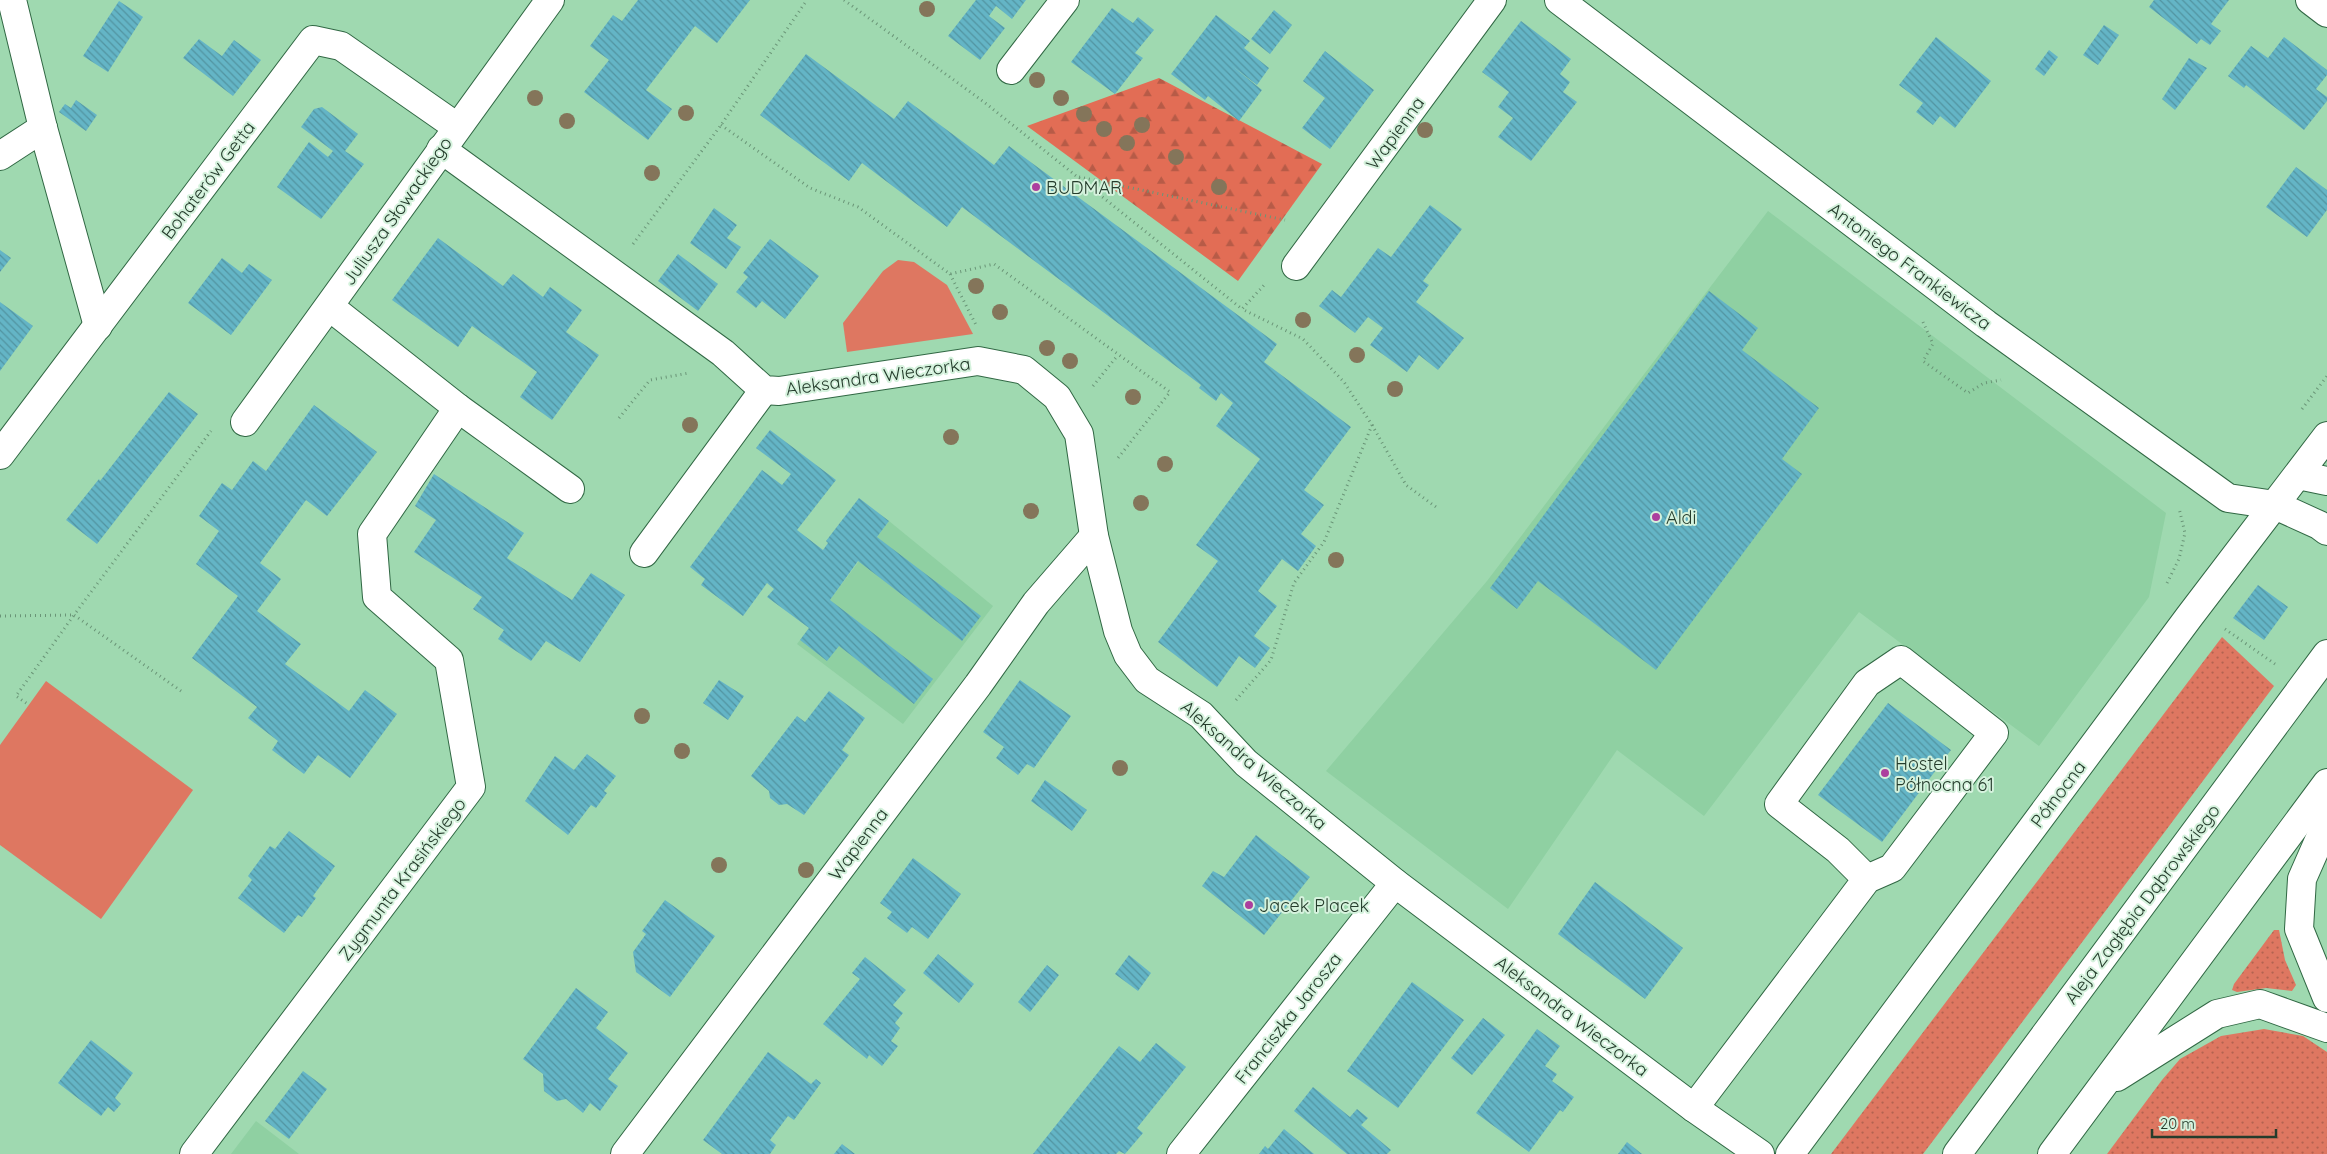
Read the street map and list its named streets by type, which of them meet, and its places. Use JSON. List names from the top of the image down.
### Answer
{
  "streets": {
    "street": [
      "Wapienna",
      "Bohaterów Getta",
      "Juliusza Słowackiego",
      "Antoniego Frankiewicza",
      "Aleksandra Wieczorka",
      "Północna",
      "Zygmunta Krasińskiego",
      "Aleja Zagłębia Dąbrowskiego",
      "Franciszka Jarosza"
    ]
  },
  "crossings": [
    ["Wapienna", "Aleksandra Wieczorka"],
    ["Bohaterów Getta", "Juliusza Słowackiego"],
    ["Juliusza Słowackiego", "Aleksandra Wieczorka"],
    ["Antoniego Frankiewicza", "Północna"],
    ["Aleksandra Wieczorka", "Franciszka Jarosza"]
  ],
  "places": [
    "BUDMAR",
    "Aldi",
    "Hostel Północna 61",
    "Jacek Placek"
  ],
  "scale_bar": "20 m"
}
